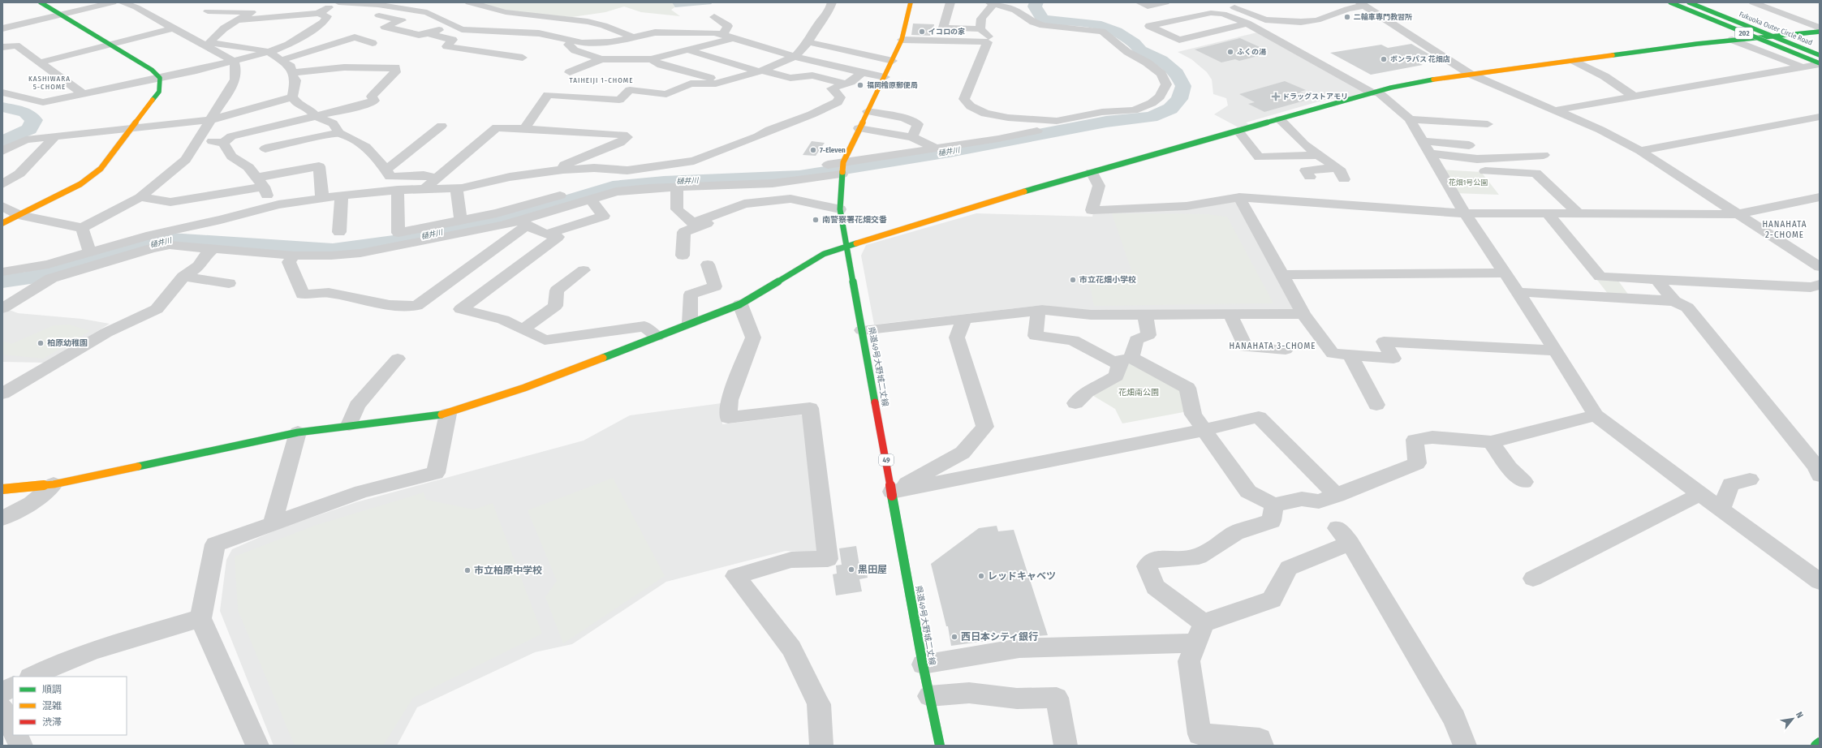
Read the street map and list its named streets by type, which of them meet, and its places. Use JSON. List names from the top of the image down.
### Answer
{
  "streets": {
    "main road": [
      "Fukuoka Outer Circle Road",
      "202",
      "県道49号大野城二丈線",
      "49"
    ]
  },
  "districts": [
    "KASHIWARA 5-CHOME",
    "TAIHEIJI 1-CHOME",
    "HANAHATA 2-CHOME",
    "HANAHATA 3-CHOME"
  ],
  "water": ["樋井川"],
  "parks": ["花畑1号公園", "花畑南公園"],
  "places": {
    "other": [
      "二輪車専門教習所",
      "イコロの家",
      "ふくの湯",
      "ボンラパス 花畑店",
      "福岡檜原郵便局",
      "7-Eleven",
      "南警察署花畑交番",
      "市立花畑小学校",
      "柏原幼稚園",
      "黒田屋",
      "市立柏原中学校",
      "レッドキャベツ",
      "西日本シティ銀行"
    ],
    "health": ["ドラッグストアモリ"]
  },
  "legend": ["順調", "混雑", "渋滞"],
  "north": "top right"
}
